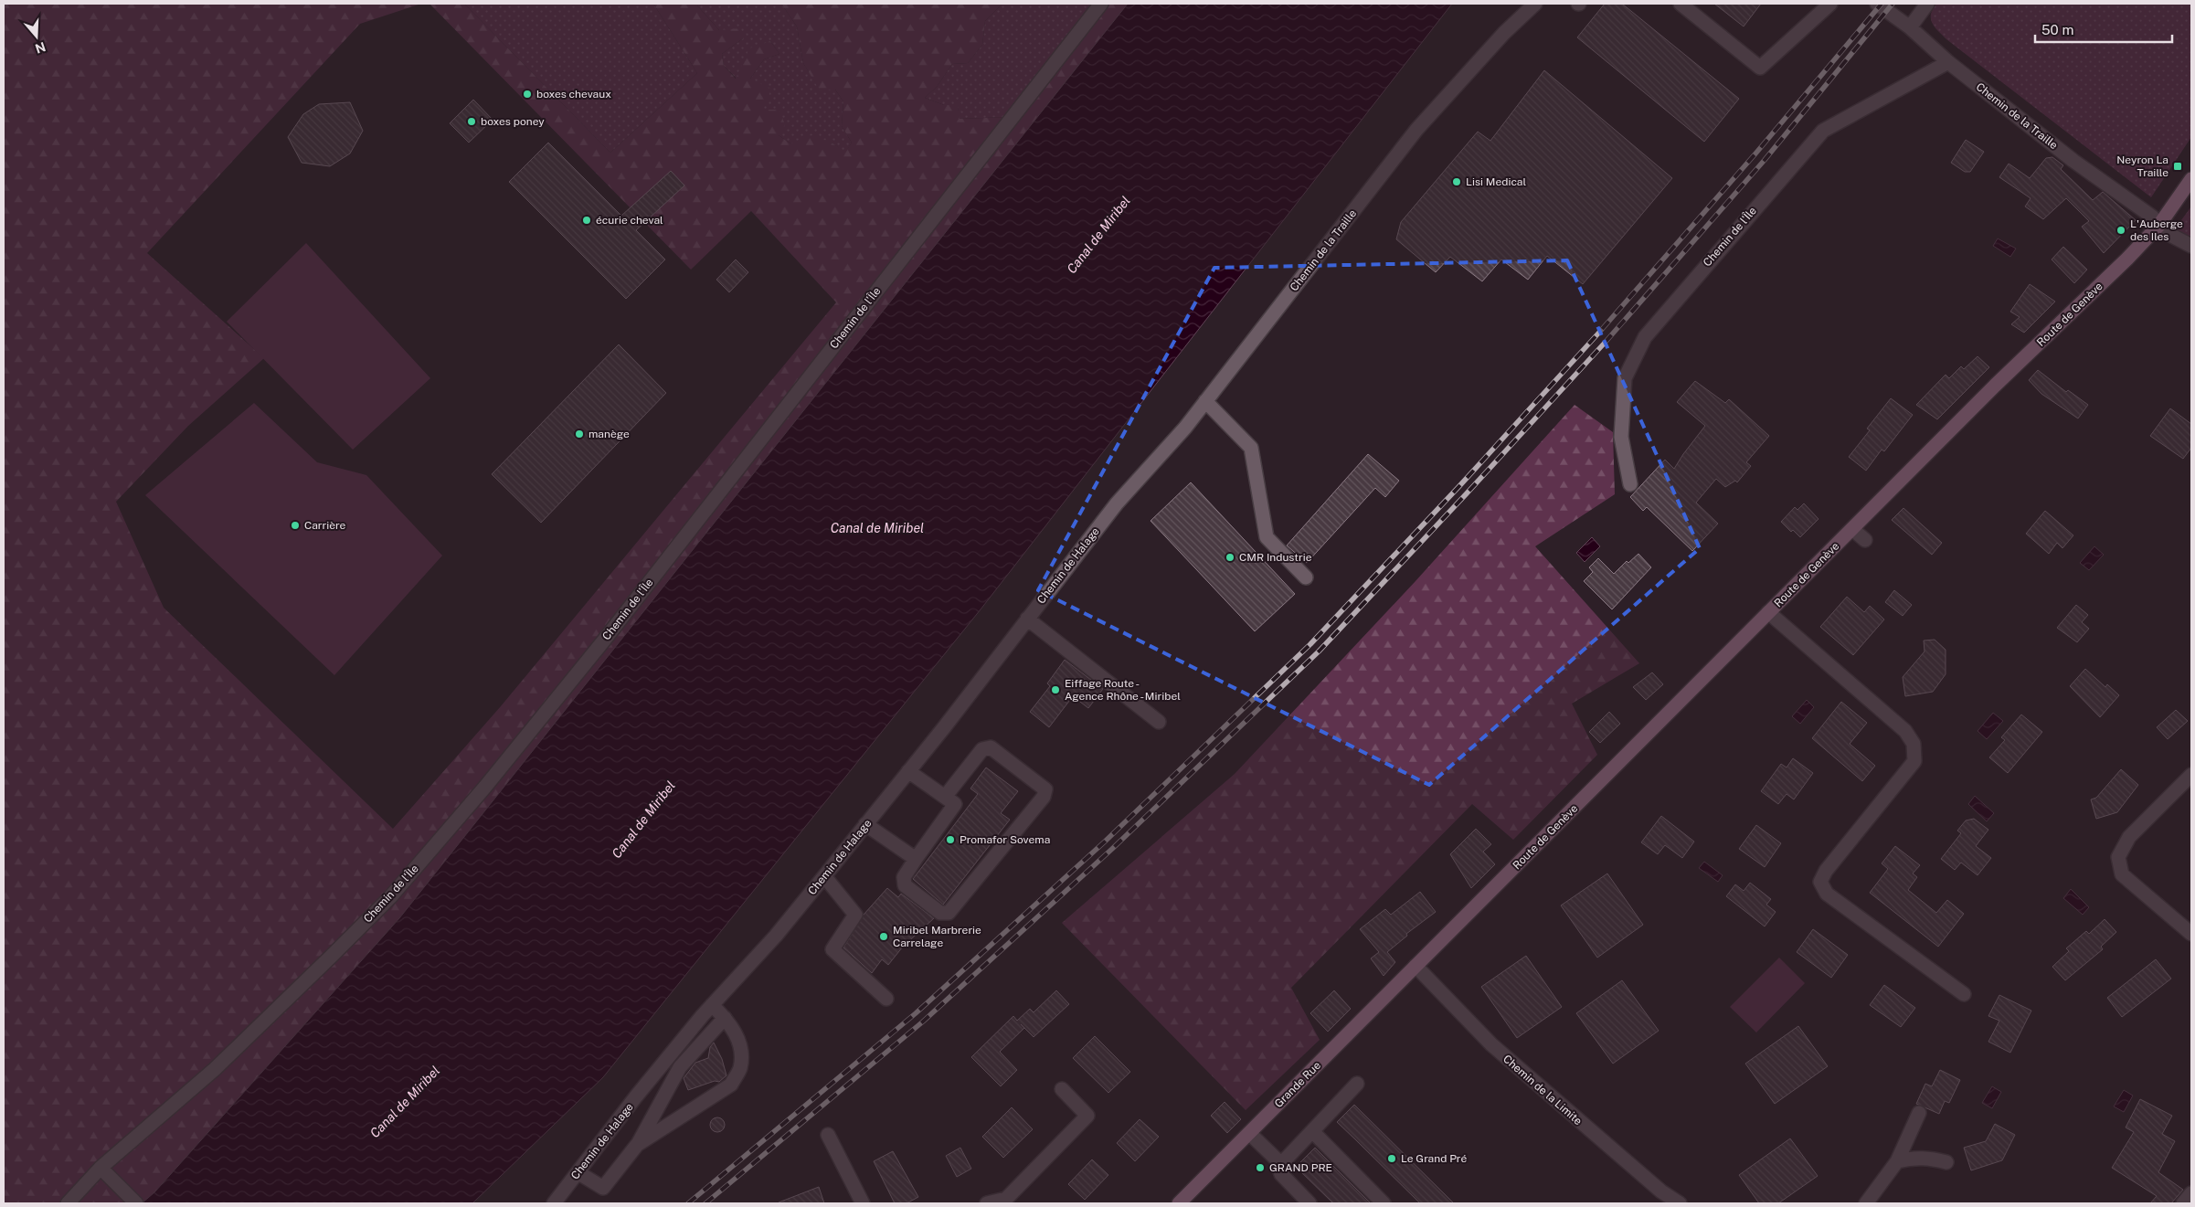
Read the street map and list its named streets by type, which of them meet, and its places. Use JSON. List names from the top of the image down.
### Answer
{
  "streets": {
    "main road": ["Route de Genève", "Grande Rue"],
    "street": [
      "Chemin de la Traille",
      "Chemin de l'Île",
      "Chemin de Halage",
      "Chemin de la Limite"
    ]
  },
  "crossings": [
    ["Chemin de la Traille", "Chemin de l'Île"],
    ["Chemin de la Traille", "Route de Genève"],
    ["Chemin de la Traille", "Chemin de Halage"],
    ["Route de Genève", "Grande Rue"],
    ["Route de Genève", "Chemin de la Limite"],
    ["Grande Rue", "Chemin de la Limite"]
  ],
  "water": ["Canal de Miribel"],
  "places": {
    "other": [
      "boxes chevaux",
      "boxes poney",
      "Lisi Medical",
      "écurie cheval",
      "L'Auberge des Iles",
      "manège",
      "Carrière",
      "CMR Industrie",
      "Eiffage Route - Agence Rhône - Miribel",
      "Promafor Sovema",
      "Miribel Marbrerie Carrelage",
      "Le Grand Pré",
      "GRAND PRE"
    ],
    "transit": ["Neyron La Traille"]
  },
  "scale_bar": "50 m",
  "north": "bottom"
}
